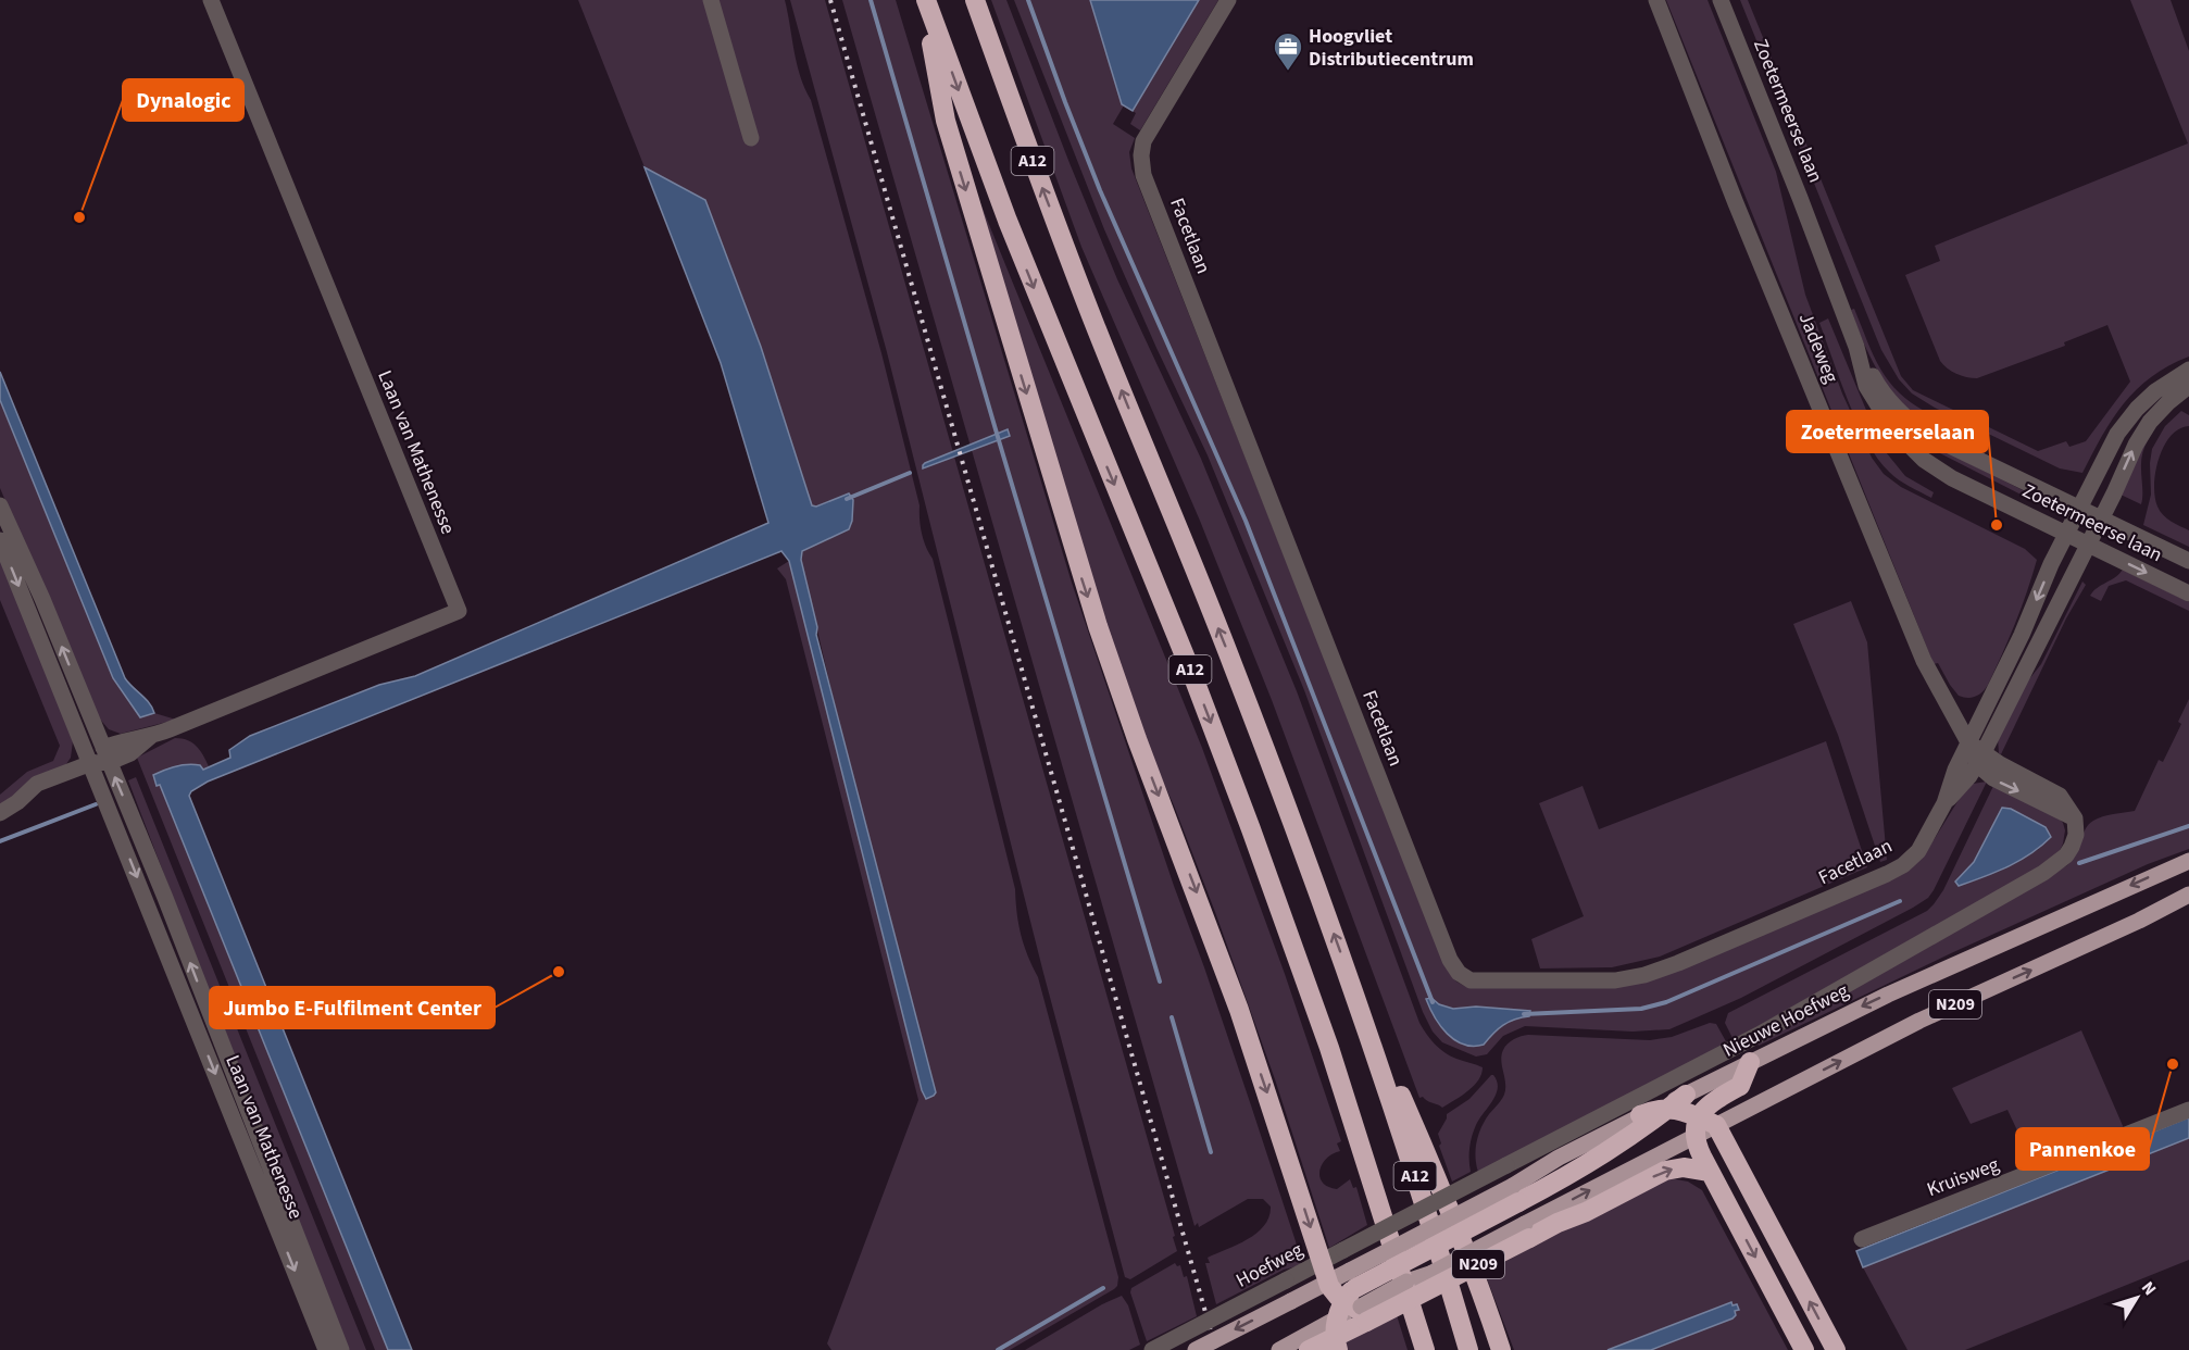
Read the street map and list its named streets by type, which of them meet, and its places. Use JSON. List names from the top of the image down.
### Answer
{
  "streets": {
    "highway": ["A12", "N209"],
    "main road": ["Nieuwe Hoefweg", "Hoefweg"],
    "street": [
      "Zoetermeerse laan",
      "Facetlaan",
      "Jadeweg",
      "Laan van Mathenesse",
      "Kruisweg"
    ]
  },
  "crossings": [
    ["Zoetermeerse laan", "Facetlaan"],
    ["A12", "Hoefweg"],
    ["Facetlaan", "Jadeweg"],
    ["Jadeweg", "Nieuwe Hoefweg"],
    ["N209", "Nieuwe Hoefweg"],
    ["Nieuwe Hoefweg", "Hoefweg"]
  ],
  "places": {
    "office": ["Hoogvliet Distributiecentrum"],
    "other": [
      "Dynalogic",
      "Zoetermeerselaan",
      "Jumbo E-Fulfilment Center",
      "Pannenkoe"
    ]
  },
  "north": "top right"
}
